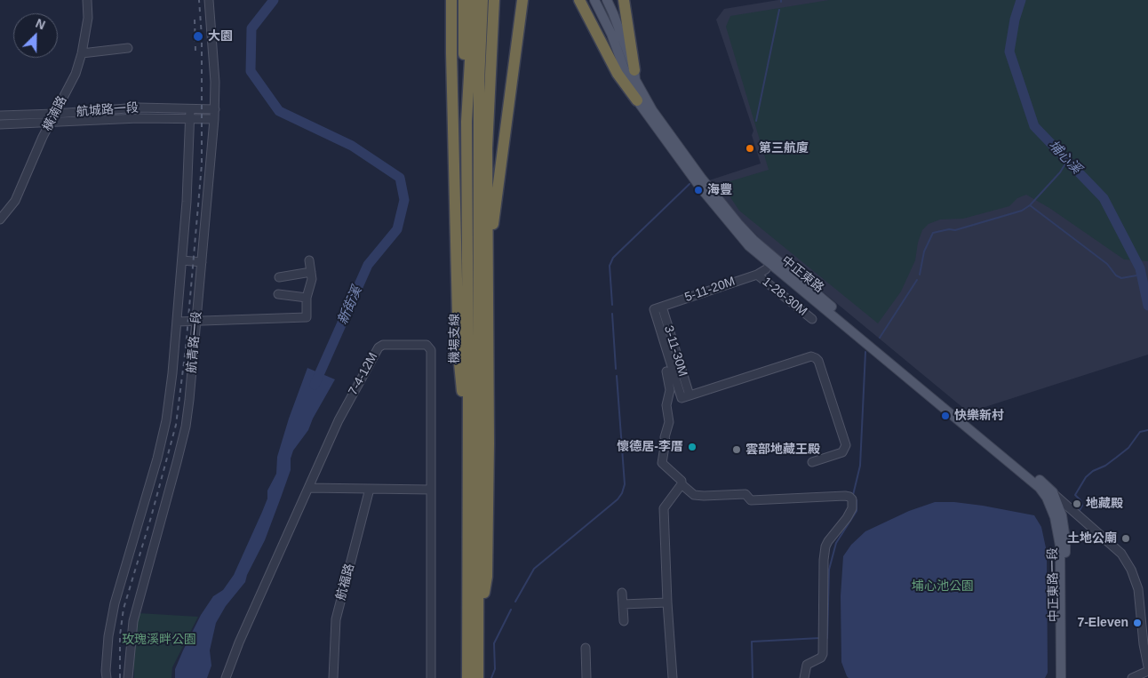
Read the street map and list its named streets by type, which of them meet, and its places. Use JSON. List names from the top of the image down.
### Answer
{
  "streets": {
    "highway": ["機場支線"],
    "main road": ["中正東路", "中正東路一段"],
    "street": [
      "航城路一段",
      "橫湳路",
      "5-11-20M",
      "1-28-30M",
      "航青路一段",
      "3-11-30M",
      "7-4-12M",
      "航福路"
    ]
  },
  "crossings": [
    ["航城路一段", "橫湳路"],
    ["航城路一段", "航青路一段"],
    ["中正東路", "中正東路一段"],
    ["5-11-20M", "1-28-30M"],
    ["5-11-20M", "3-11-30M"]
  ],
  "water": ["埔心溪", "新街溪"],
  "parks": ["埔心池公園", "玫瑰溪畔公園"],
  "places": [
    "大園",
    "第三航廈",
    "海豐",
    "快樂新村",
    "懷德居-李厝",
    "雲部地藏王殿",
    "地藏殿",
    "土地公廟",
    "7-Eleven"
  ],
  "north": "top right"
}
